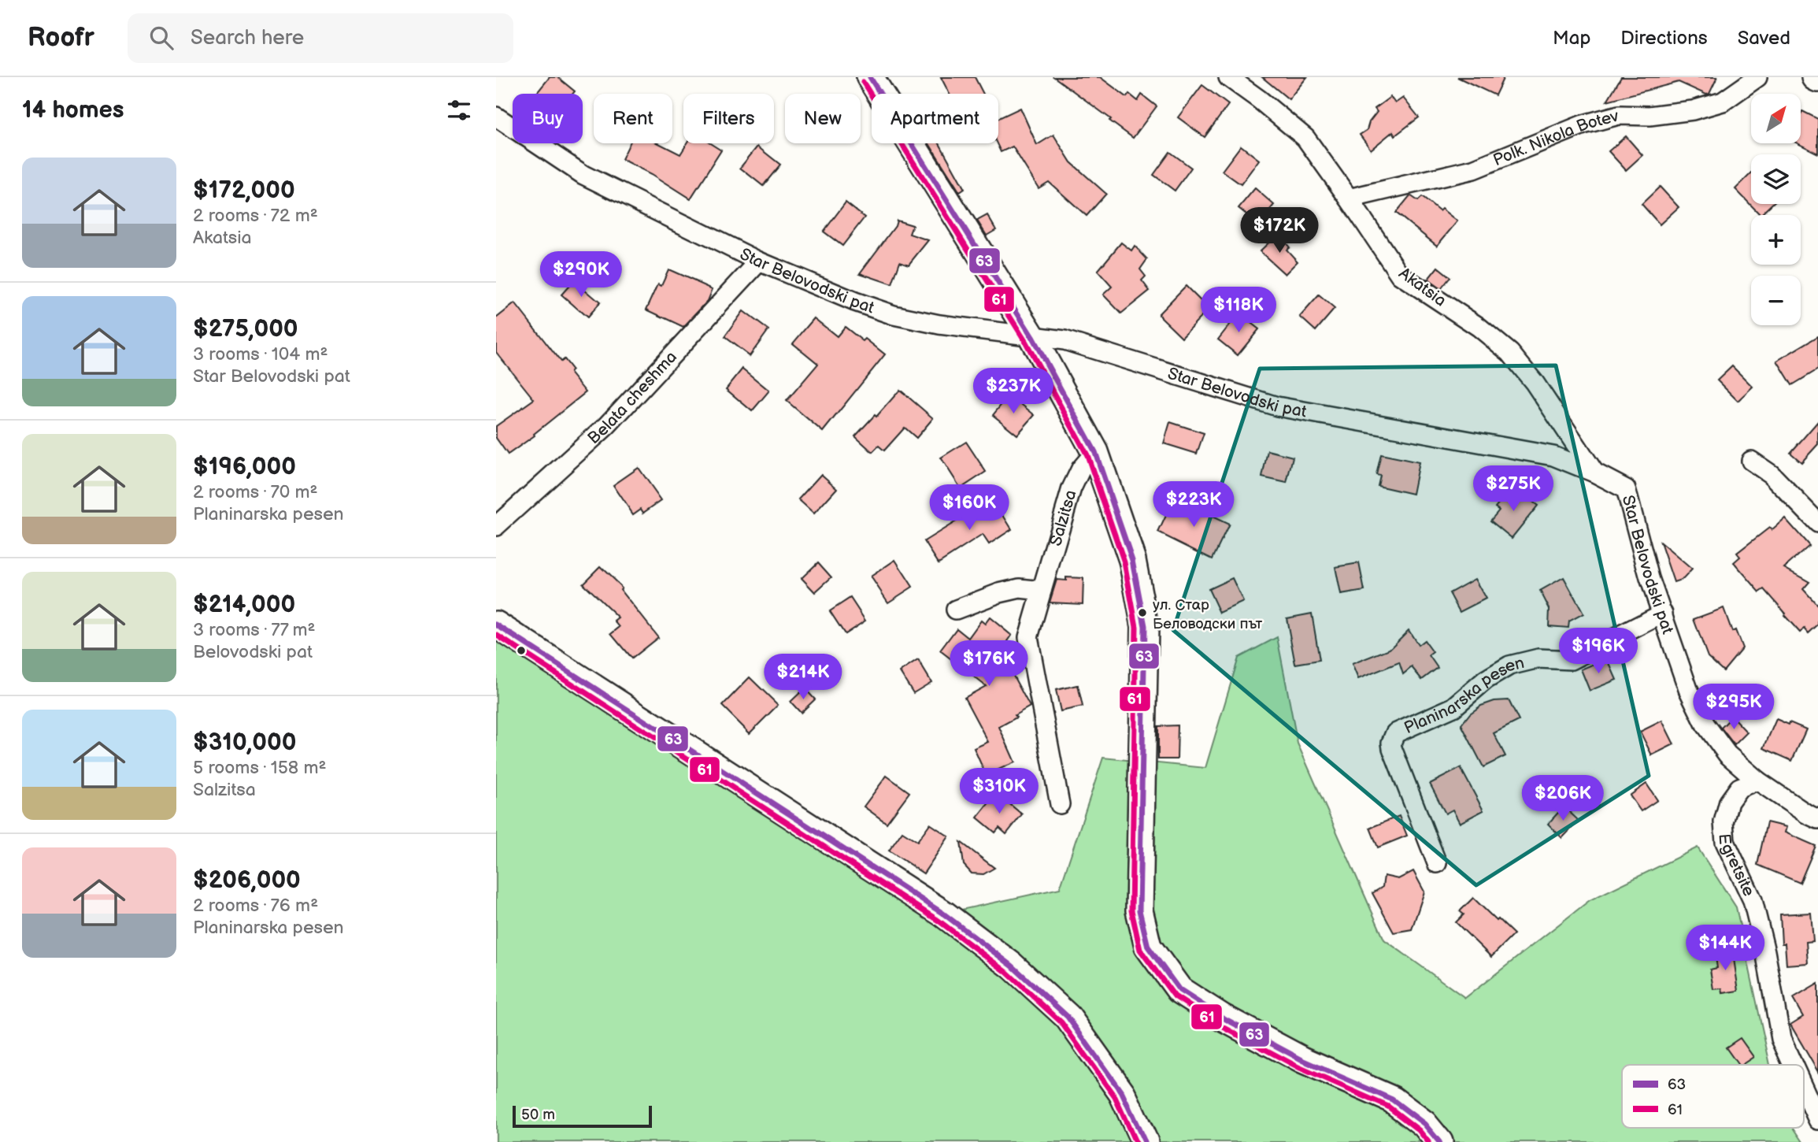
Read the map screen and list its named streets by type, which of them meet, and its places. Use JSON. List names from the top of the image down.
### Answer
{
  "streets": {
    "street": [
      "Polk. Nikola Botev",
      "Star Belovodski pat",
      "Akatsia",
      "Belata cheshma",
      "Salzitsa",
      "Planinarska pesen",
      "Egretsite"
    ]
  },
  "crossings": [
    ["Polk. Nikola Botev", "Akatsia"],
    ["Star Belovodski pat", "Akatsia"],
    ["Star Belovodski pat", "Belata cheshma"],
    ["Star Belovodski pat", "Planinarska pesen"],
    ["Star Belovodski pat", "Egretsite"]
  ],
  "places": ["ул. Стар Беловодски път"],
  "lines": ["transit line 63", "transit line 61"],
  "legend": ["63", "61"],
  "scale_bar": "50 m",
  "north": "top right",
  "page": {
    "header": "Roofr",
    "search": "Search here",
    "nav": ["Map", "Directions", "Saved"],
    "heading": "14 homes",
    "map_buttons": ["+", "−"],
    "chip": [
      "Buy",
      "Rent",
      "Filters",
      "New",
      "Apartment"
    ],
    "list": [
      {
        "name": "$172,000",
        "note": "2 rooms · 72 m² · Akatsia"
      },
      {
        "name": "$275,000",
        "note": "3 rooms · 104 m² · Star Belovodski pat"
      },
      {
        "name": "$196,000",
        "note": "2 rooms · 70 m² · Planinarska pesen"
      },
      {
        "name": "$214,000",
        "note": "3 rooms · 77 m² · Belovodski pat"
      },
      {
        "name": "$310,000",
        "note": "5 rooms · 158 m² · Salzitsa"
      },
      {
        "name": "$206,000",
        "note": "2 rooms · 76 m² · Planinarska pesen"
      }
    ],
    "price": [
      "$172K",
      "$290K",
      "$118K",
      "$237K",
      "$275K",
      "$223K",
      "$160K",
      "$196K",
      "$176K",
      "$214K",
      "$295K",
      "$310K",
      "$206K",
      "$144K"
    ],
    "scale": "50 m"
  }
}
